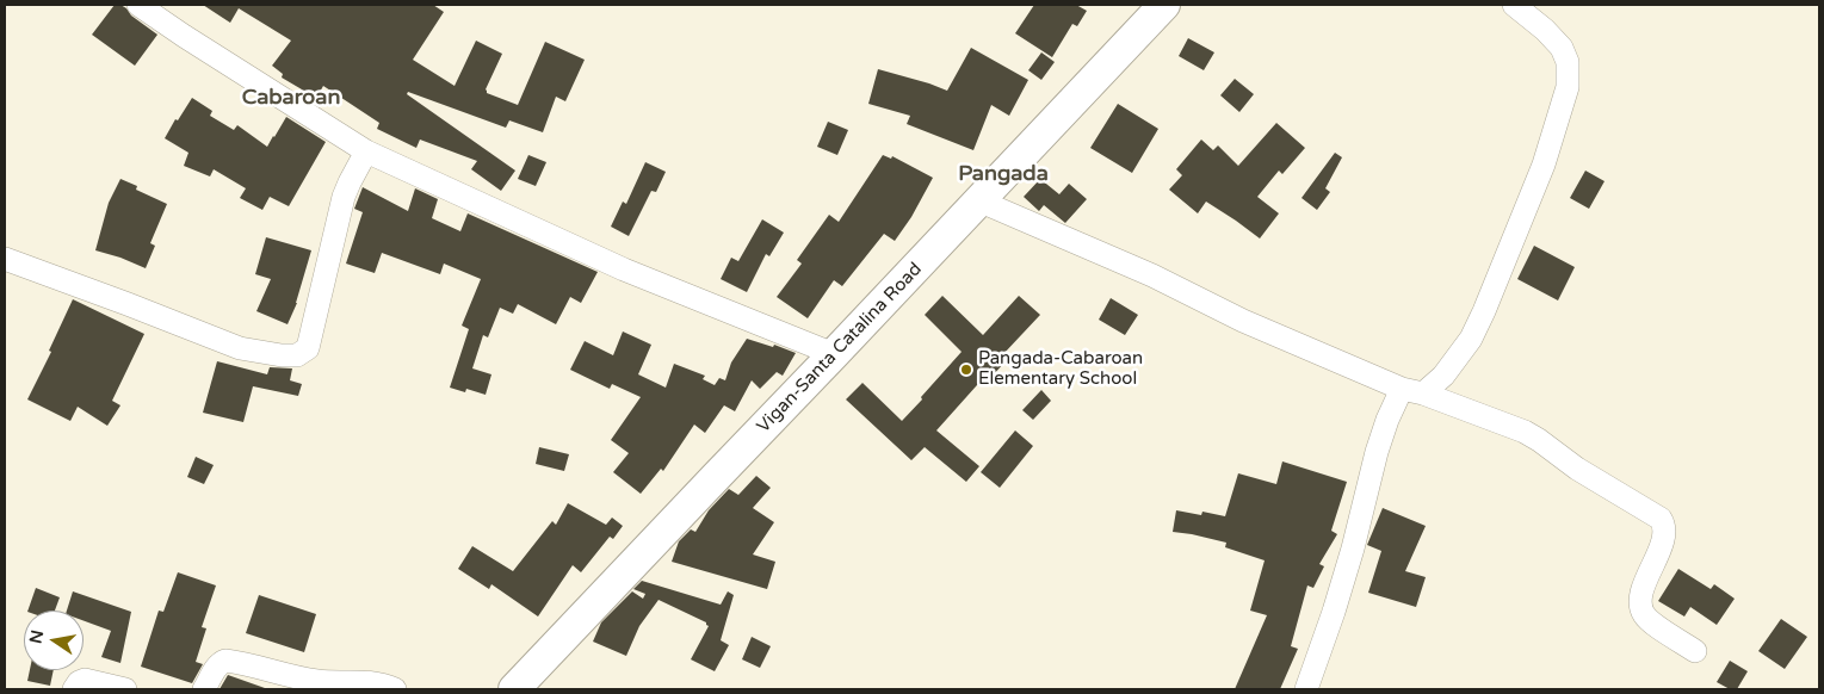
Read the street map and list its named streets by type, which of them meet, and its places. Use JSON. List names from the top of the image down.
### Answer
{
  "streets": {
    "main road": ["Vigan-Santa Catalina Road"]
  },
  "districts": ["Cabaroan", "Pangada"],
  "places": ["Pangada-Cabaroan Elementary School"],
  "north": "left"
}
